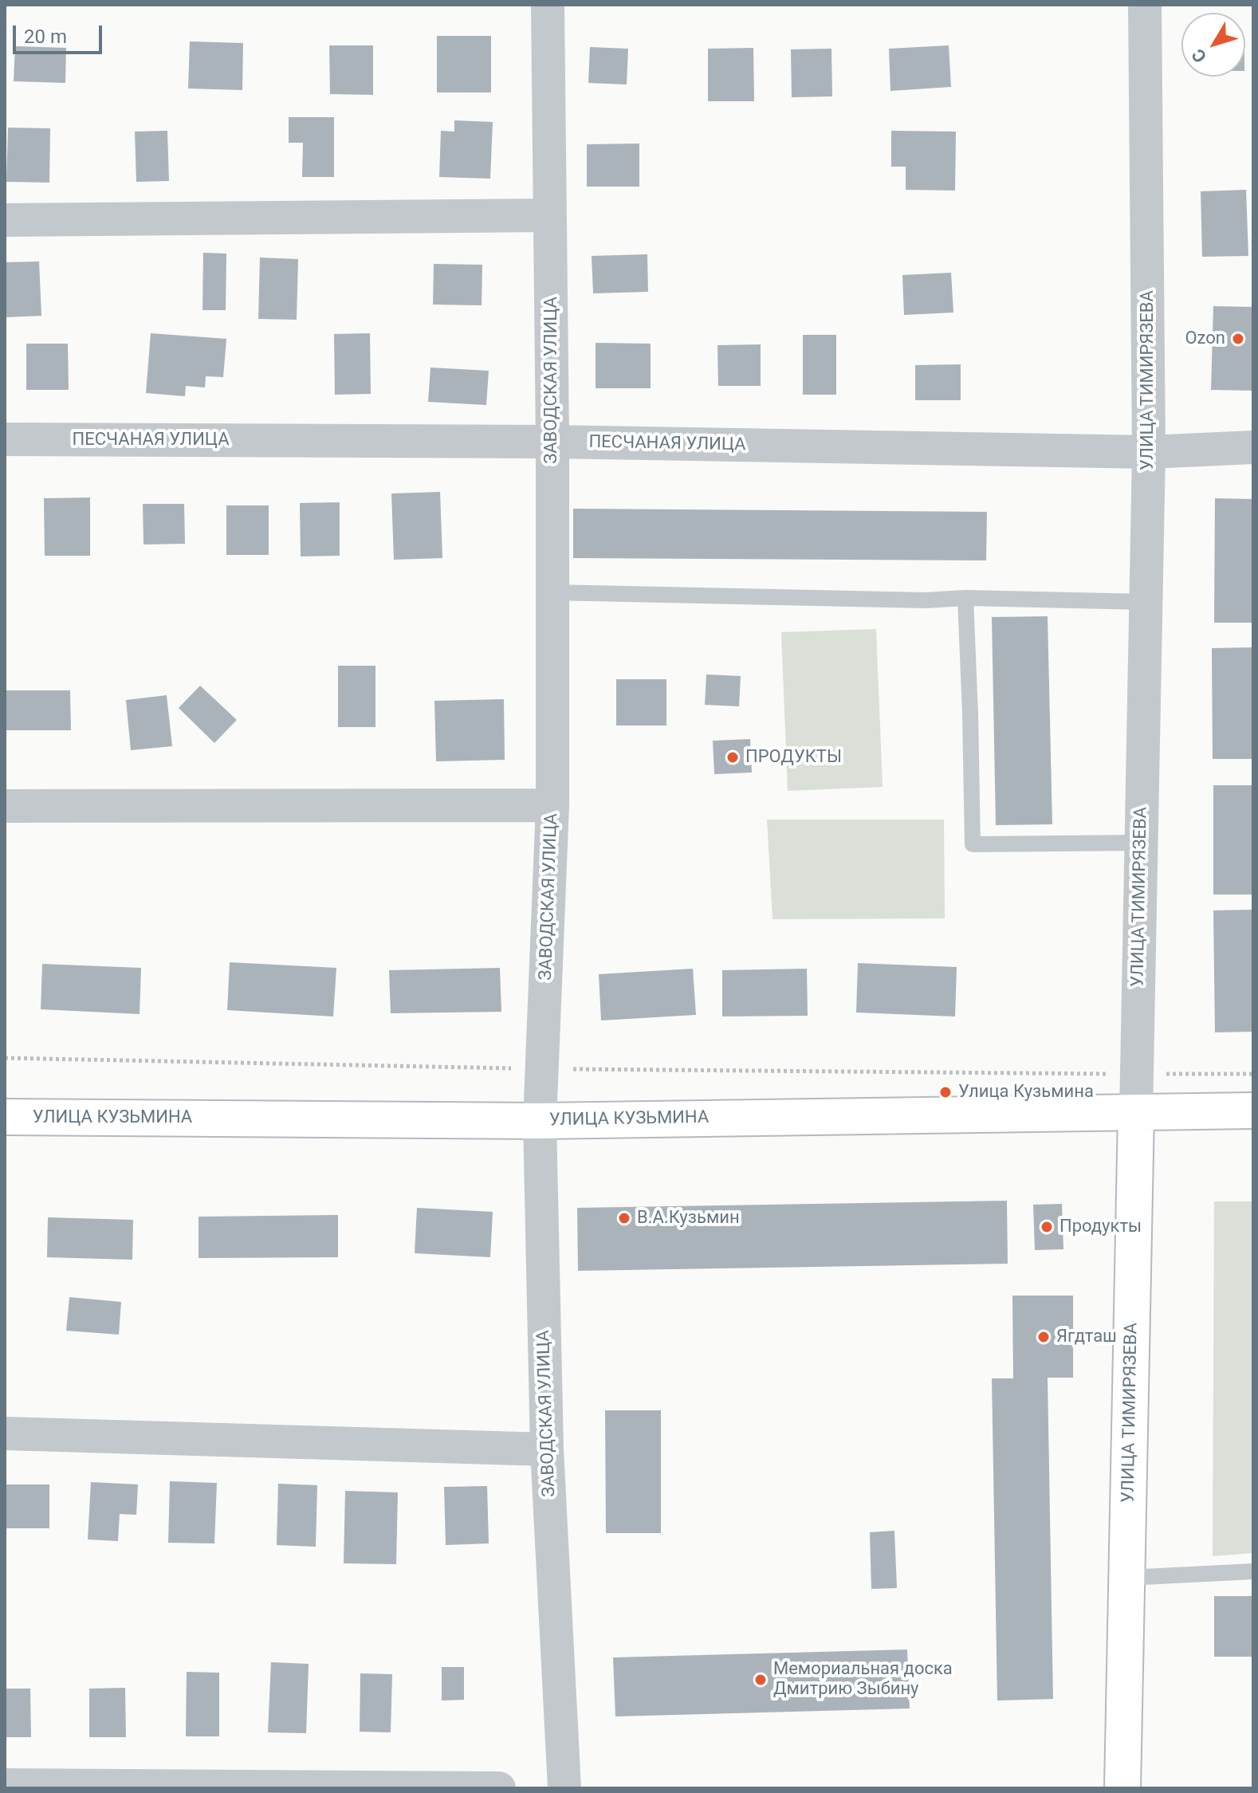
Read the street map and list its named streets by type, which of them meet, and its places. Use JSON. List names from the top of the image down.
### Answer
{
  "streets": {
    "street": [
      "ЗАВОДСКАЯ УЛИЦА",
      "УЛИЦА ТИМИРЯЗЕВА",
      "ПЕСЧАНАЯ УЛИЦА",
      "УЛИЦА КУЗЬМИНА"
    ]
  },
  "crossings": [
    ["ЗАВОДСКАЯ УЛИЦА", "ПЕСЧАНАЯ УЛИЦА"],
    ["ЗАВОДСКАЯ УЛИЦА", "УЛИЦА КУЗЬМИНА"],
    ["УЛИЦА ТИМИРЯЗЕВА", "ПЕСЧАНАЯ УЛИЦА"],
    ["УЛИЦА ТИМИРЯЗЕВА", "УЛИЦА КУЗЬМИНА"]
  ],
  "places": [
    "Ozon",
    "ПРОДУКТЫ",
    "Улица Кузьмина",
    "В.А.Кузьмин",
    "Продукты",
    "Ягдташ",
    "Мемориальная доска Дмитрию Зыбину"
  ],
  "scale_bar": "20 m",
  "north": "bottom left"
}
